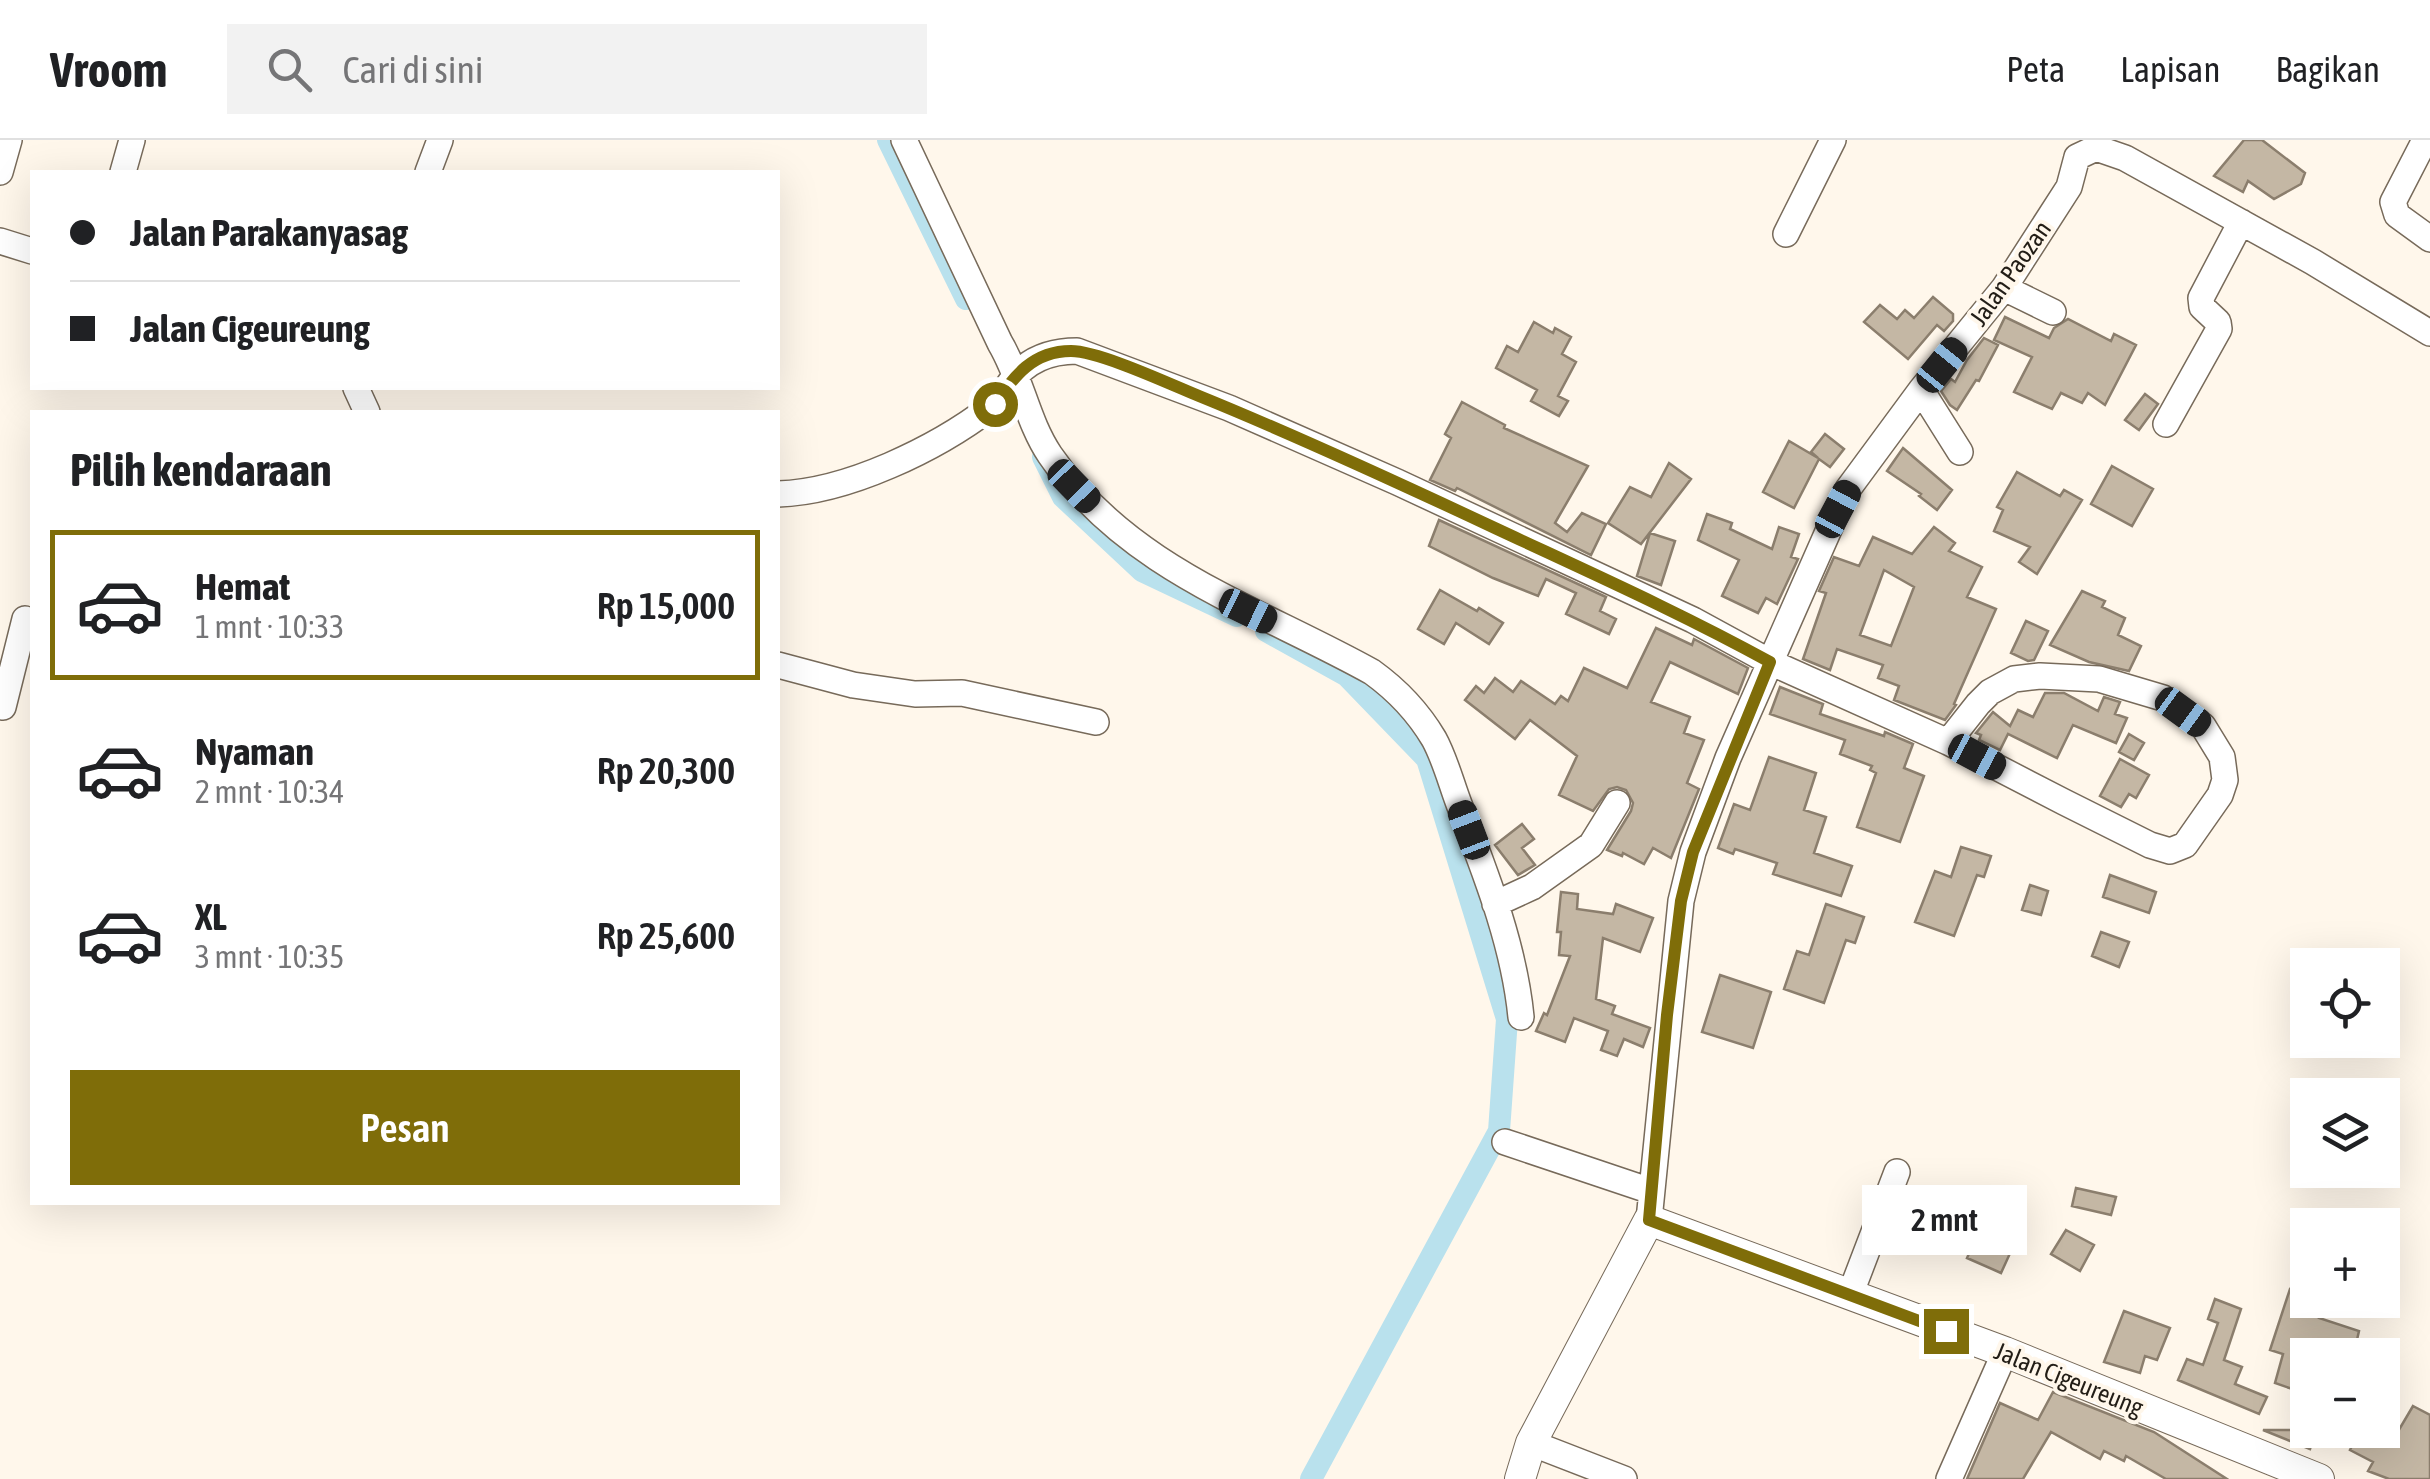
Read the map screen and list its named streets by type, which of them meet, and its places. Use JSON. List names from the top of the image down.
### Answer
{
  "streets": {
    "street": ["Jalan Paozan", "Jalan Cigeureung"]
  },
  "crossings": [
    ["Jalan Paozan", "Jalan Cigeureung"]
  ],
  "page": {
    "header": "Vroom",
    "search": "Cari di sini",
    "nav": ["Peta", "Lapisan", "Bagikan"],
    "banner": ["Jalan Parakanyasag", "Jalan Cigeureung"],
    "heading": "Pilih kendaraan",
    "list": [
      {
        "name": "Hemat",
        "note": "1 mnt · 10:33",
        "value": "Rp 15,000"
      },
      {
        "name": "Nyaman",
        "note": "2 mnt · 10:34",
        "value": "Rp 20,300"
      },
      {
        "name": "XL",
        "note": "3 mnt · 10:35",
        "value": "Rp 25,600"
      }
    ],
    "map_buttons": ["+", "−"],
    "buttons": "Pesan",
    "bubble": "2 mnt"
  }
}
